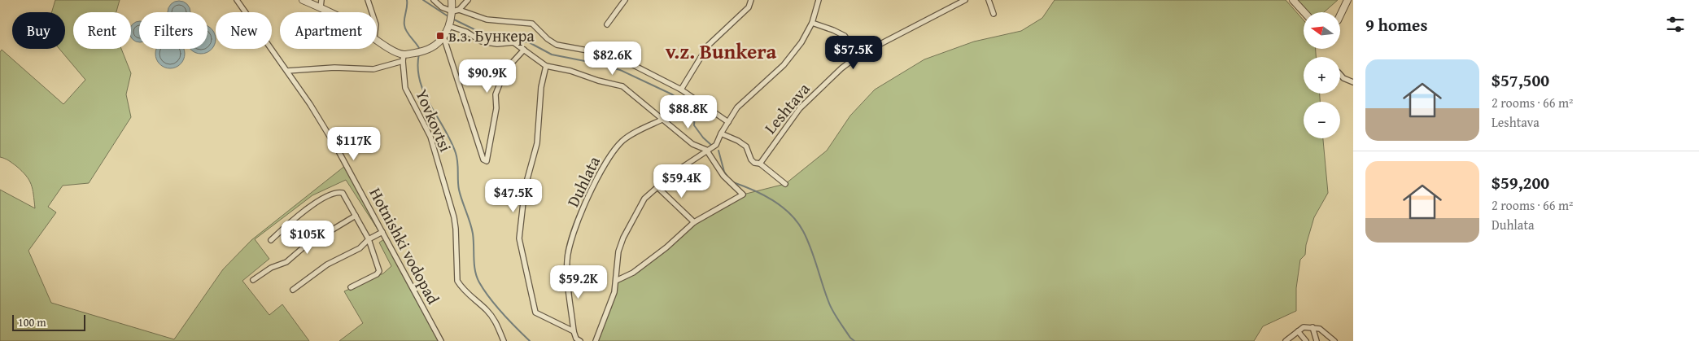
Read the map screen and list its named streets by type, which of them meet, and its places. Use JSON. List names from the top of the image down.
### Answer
{
  "streets": {
    "street": [
      "Leshtava",
      "Yovkovtsi",
      "Duhlata",
      "Hotnishki vodopad"
    ]
  },
  "districts": ["v.z. Bunkera"],
  "places": {
    "transit": ["в.з. Бункера"]
  },
  "scale_bar": "100 m",
  "north": "left",
  "page": {
    "heading": "9 homes",
    "map_buttons": ["+", "−"],
    "chip": [
      "Buy",
      "Rent",
      "Filters",
      "New",
      "Apartment"
    ],
    "price": [
      "$57.5K",
      "$82.6K",
      "$90.9K",
      "$88.8K",
      "$117K",
      "$59.4K",
      "$47.5K",
      "$105K",
      "$59.2K"
    ],
    "list": [
      {
        "name": "$57,500",
        "note": "2 rooms · 66 m² · Leshtava"
      },
      {
        "name": "$59,200",
        "note": "2 rooms · 66 m² · Duhlata"
      }
    ],
    "scale": "100 m"
  }
}
